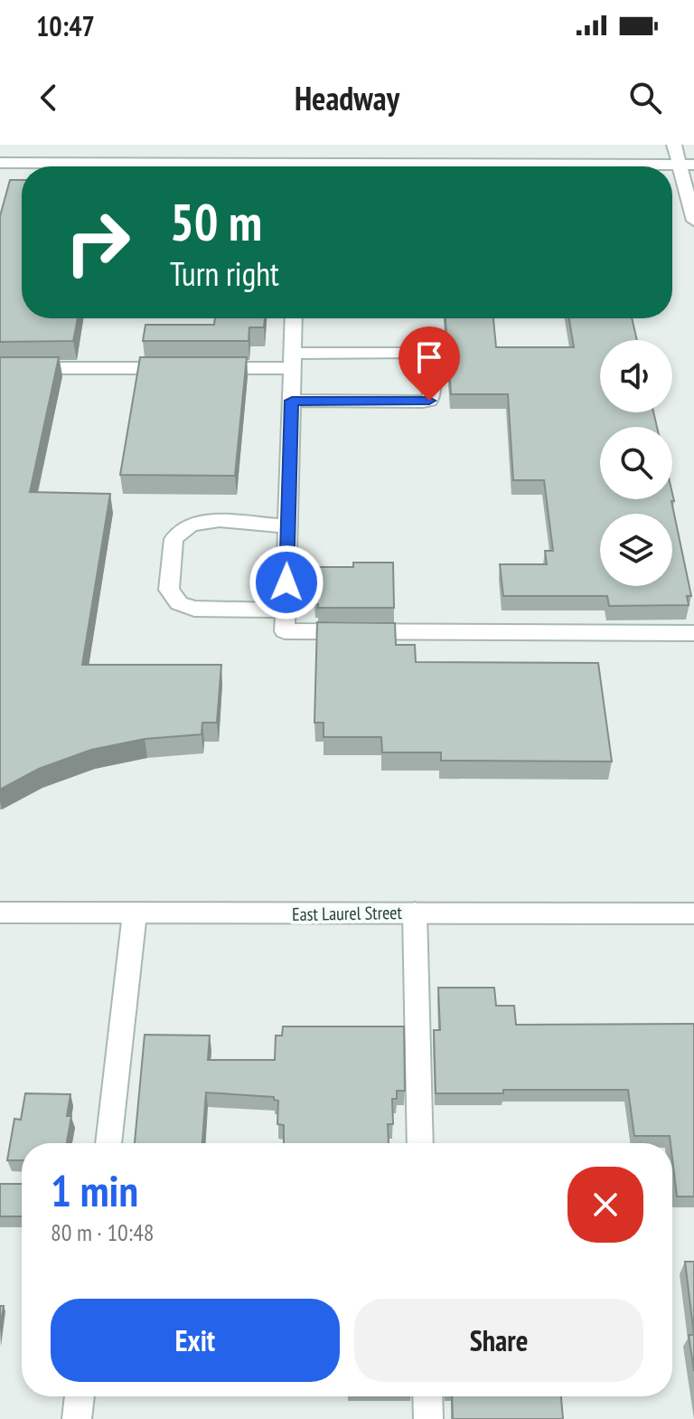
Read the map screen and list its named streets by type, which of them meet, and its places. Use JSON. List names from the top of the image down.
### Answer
{
  "streets": {
    "street": ["East Laurel Street"]
  },
  "page": {
    "status": "10:47",
    "header": "Headway",
    "turn": ["50 m", "Turn right"],
    "heading": ["1 min", "80 m · 10:48"],
    "buttons": ["Exit", "Share"]
  }
}
